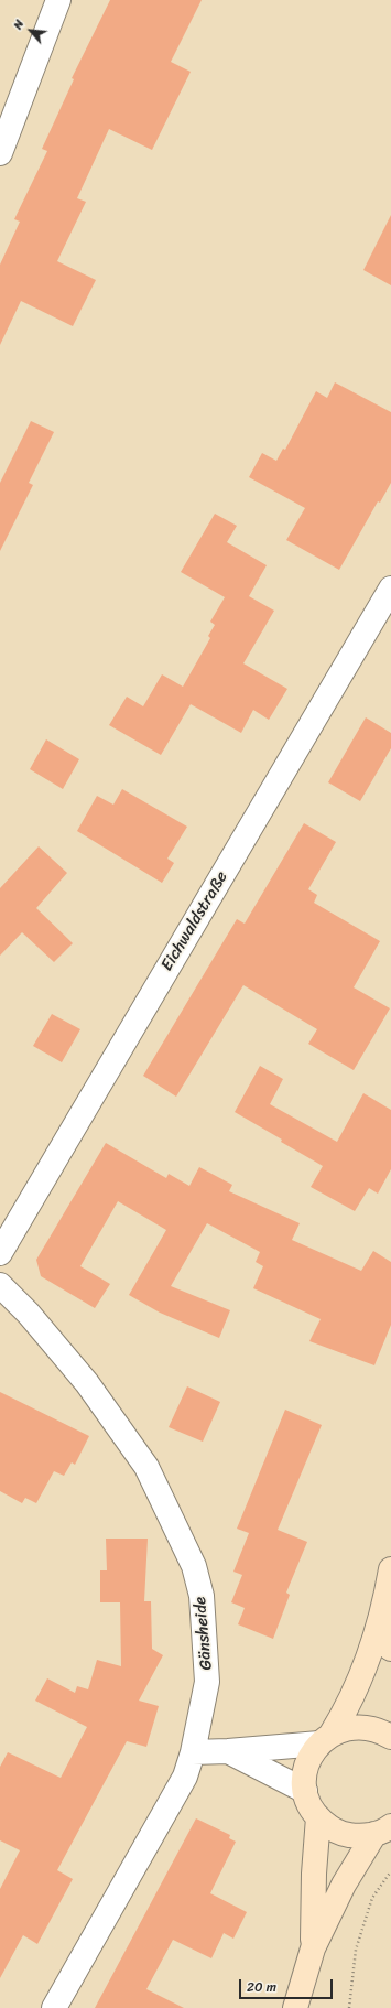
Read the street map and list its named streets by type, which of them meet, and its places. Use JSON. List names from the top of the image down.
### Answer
{
  "streets": {
    "street": ["Eichwaldstraße", "Gänsheide"]
  },
  "scale_bar": "20 m",
  "north": "top left"
}
